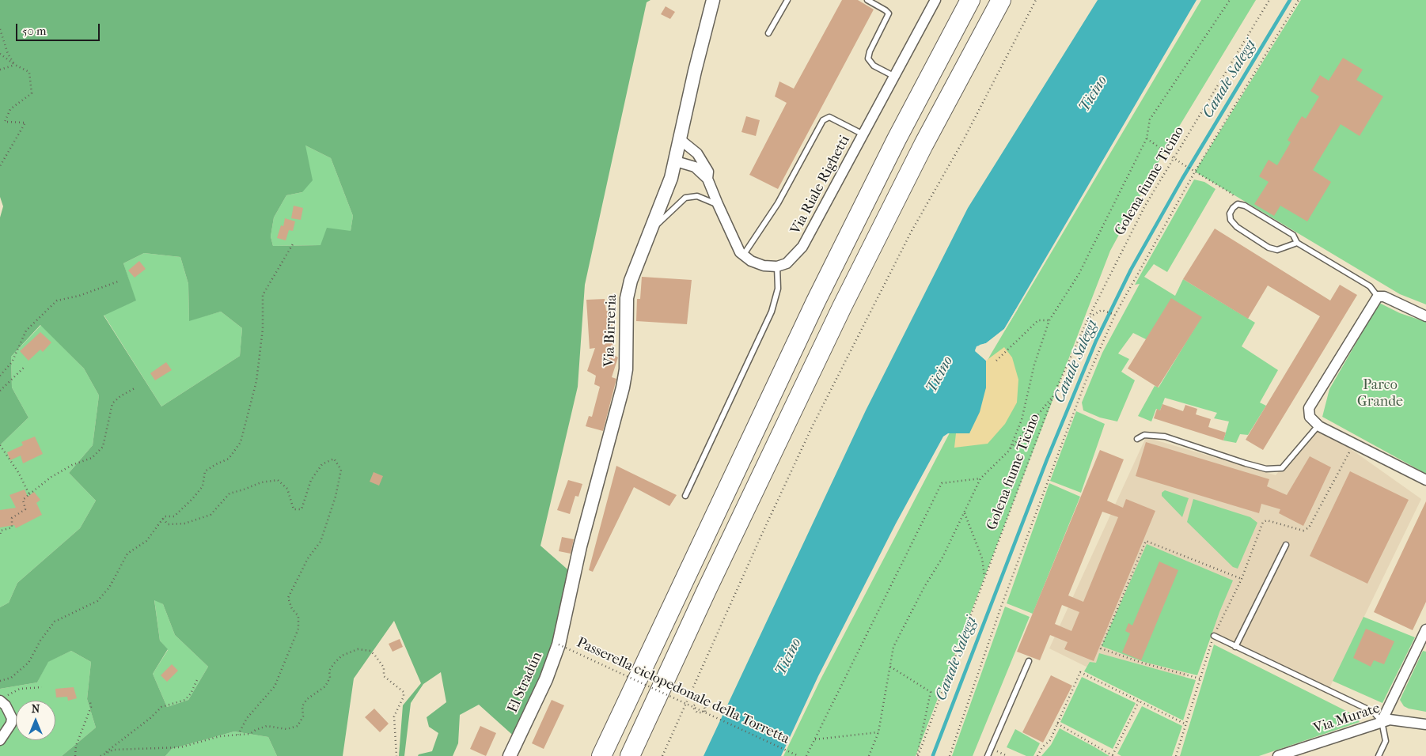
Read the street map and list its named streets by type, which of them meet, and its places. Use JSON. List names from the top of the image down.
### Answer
{
  "streets": {
    "street": [
      "Via Riale Righetti",
      "Via Birreria",
      "El Stradún",
      "Via Murate"
    ],
    "path": ["Golena fiume Ticino", "Passerella ciclopedonale della Torretta"]
  },
  "crossings": [
    ["Via Birreria", "El Stradún"],
    ["El Stradún", "Passerella ciclopedonale della Torretta"]
  ],
  "water": ["Canale Saleggi", "Ticino"],
  "parks": ["Parco Grande"],
  "scale_bar": "50 m",
  "north": "top"
}
